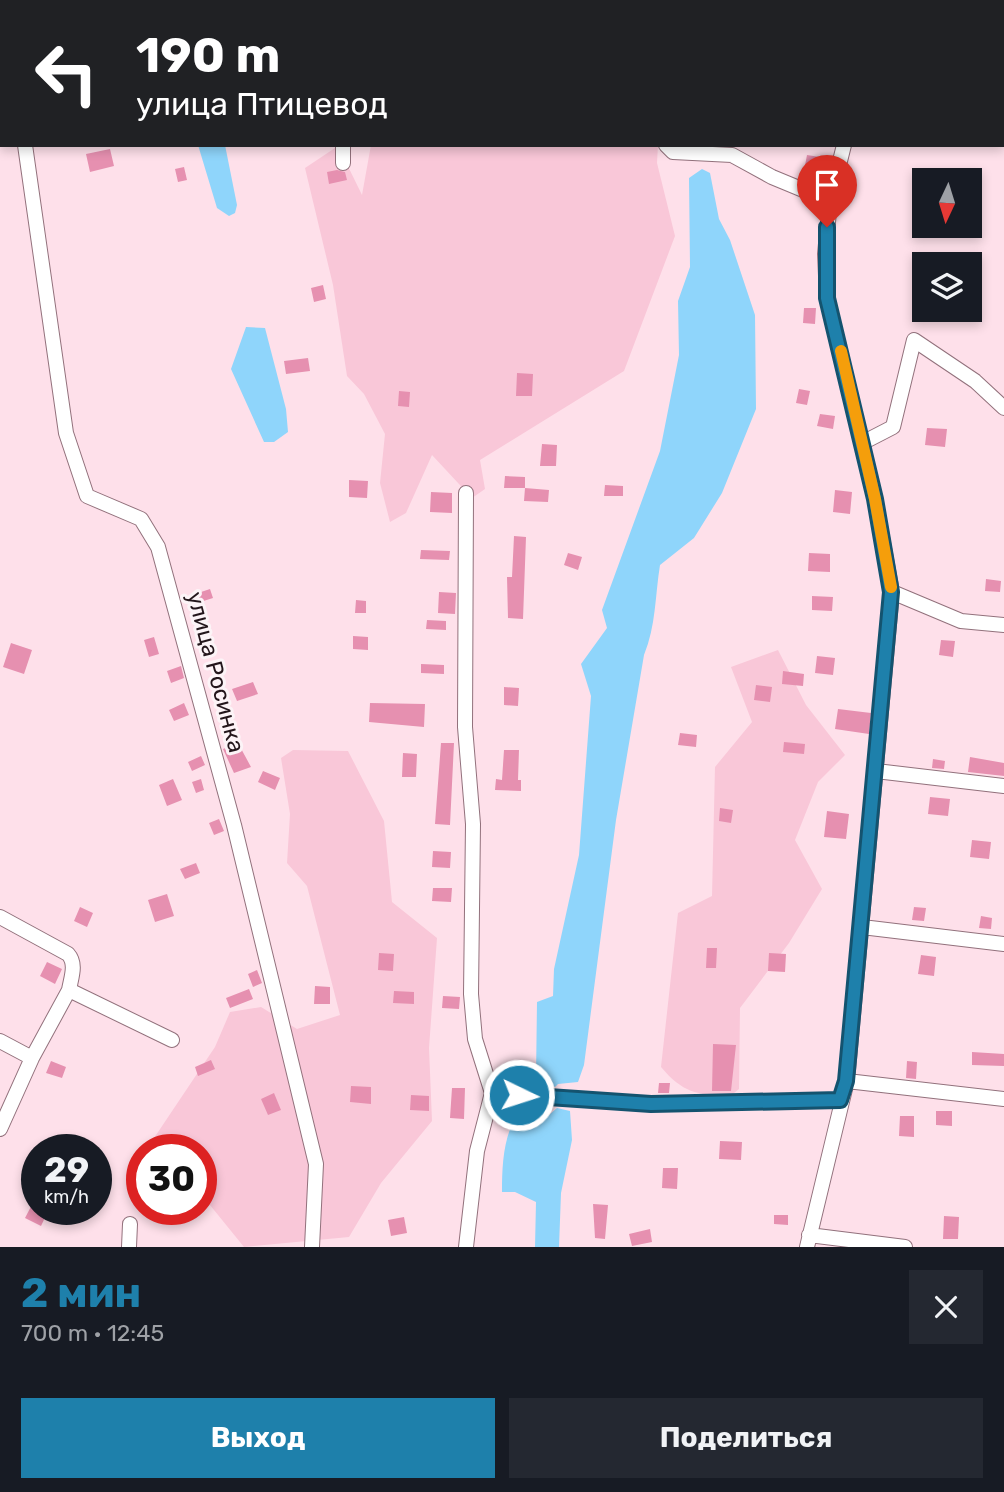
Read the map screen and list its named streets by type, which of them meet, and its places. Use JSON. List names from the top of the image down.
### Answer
{
  "streets": {
    "street": ["улица Росинка"]
  },
  "north": "bottom",
  "page": {
    "turn": ["190 m", "улица Птицевод"],
    "speed": "29 km/h",
    "limit": "30",
    "heading": ["2 мин", "700 m · 12:45"],
    "buttons": ["Выход", "Поделиться"]
  }
}
